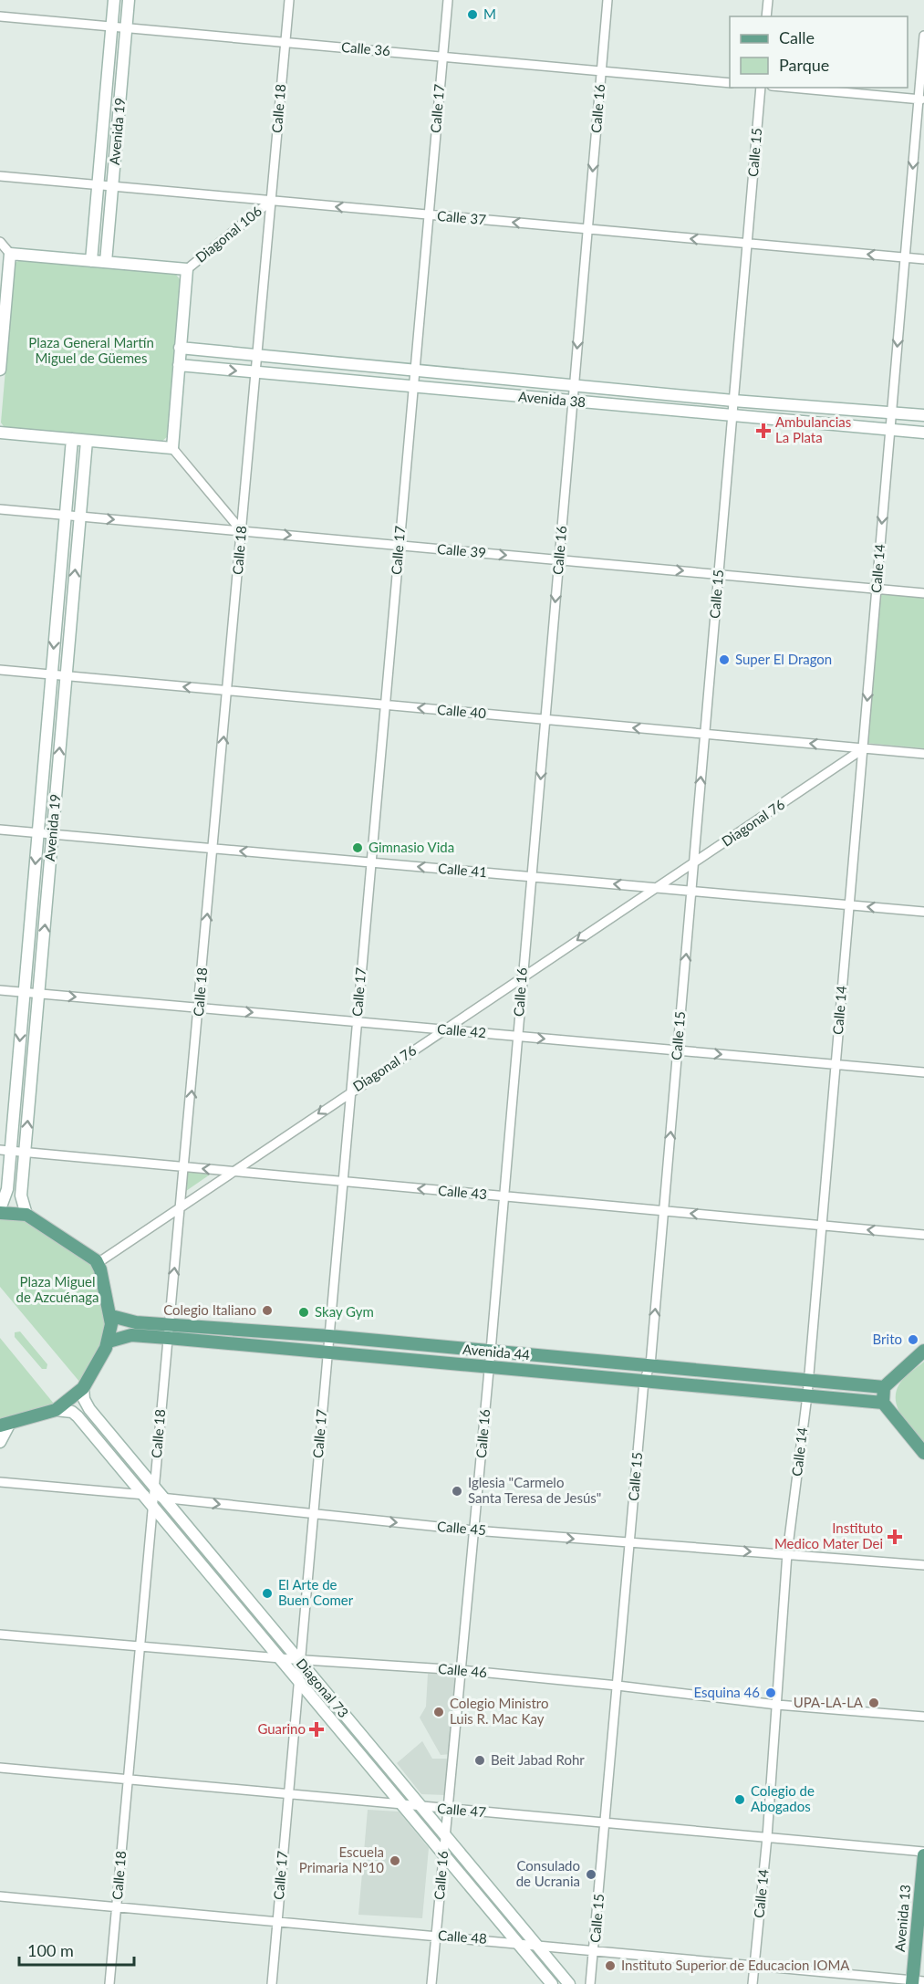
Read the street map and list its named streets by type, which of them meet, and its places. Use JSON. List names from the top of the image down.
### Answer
{
  "streets": {
    "main road": [
      "Avenida 19",
      "Avenida 38",
      "Avenida 44",
      "Diagonal 73",
      "Avenida 13"
    ],
    "street": [
      "Calle 36",
      "Calle 18",
      "Calle 17",
      "Calle 16",
      "Calle 15",
      "Calle 37",
      "Diagonal 106",
      "Calle 39",
      "Calle 14",
      "Calle 40",
      "Diagonal 76",
      "Calle 41",
      "Calle 42",
      "Calle 43",
      "Calle 45",
      "Calle 46",
      "Calle 47",
      "Calle 48"
    ]
  },
  "crossings": [
    ["Calle 36", "Calle 18"],
    ["Calle 36", "Calle 17"],
    ["Calle 36", "Calle 16"],
    ["Calle 36", "Avenida 19"],
    ["Calle 18", "Calle 37"],
    ["Calle 18", "Diagonal 106"],
    ["Calle 18", "Avenida 38"],
    ["Calle 18", "Calle 39"],
    ["Calle 18", "Calle 40"],
    ["Calle 18", "Diagonal 76"],
    ["Calle 18", "Calle 41"],
    ["Calle 18", "Calle 42"],
    ["Calle 18", "Calle 43"],
    ["Calle 18", "Avenida 44"],
    ["Calle 18", "Calle 45"],
    ["Calle 18", "Calle 46"],
    ["Calle 18", "Diagonal 73"],
    ["Calle 18", "Calle 47"],
    ["Calle 18", "Calle 48"],
    ["Calle 17", "Calle 37"],
    ["Calle 17", "Avenida 38"],
    ["Calle 17", "Calle 39"],
    ["Calle 17", "Calle 40"],
    ["Calle 17", "Diagonal 76"],
    ["Calle 17", "Calle 41"],
    ["Calle 17", "Calle 42"],
    ["Calle 17", "Calle 43"],
    ["Calle 17", "Avenida 44"],
    ["Calle 17", "Calle 45"],
    ["Calle 17", "Calle 46"],
    ["Calle 17", "Diagonal 73"],
    ["Calle 17", "Calle 47"],
    ["Calle 17", "Calle 48"],
    ["Calle 16", "Calle 37"],
    ["Calle 16", "Avenida 38"],
    ["Calle 16", "Calle 39"],
    ["Calle 16", "Calle 40"],
    ["Calle 16", "Diagonal 76"],
    ["Calle 16", "Calle 41"],
    ["Calle 16", "Calle 42"],
    ["Calle 16", "Calle 43"],
    ["Calle 16", "Avenida 44"],
    ["Calle 16", "Calle 45"],
    ["Calle 16", "Calle 46"],
    ["Calle 16", "Diagonal 73"],
    ["Calle 16", "Calle 47"],
    ["Calle 16", "Calle 48"],
    ["Avenida 19", "Calle 37"],
    ["Avenida 19", "Calle 39"],
    ["Avenida 19", "Calle 40"],
    ["Avenida 19", "Calle 41"],
    ["Avenida 19", "Calle 42"],
    ["Avenida 19", "Calle 43"],
    ["Calle 15", "Calle 37"],
    ["Calle 15", "Avenida 38"],
    ["Calle 15", "Calle 39"],
    ["Calle 15", "Calle 40"],
    ["Calle 15", "Diagonal 76"],
    ["Calle 15", "Calle 41"],
    ["Calle 15", "Calle 42"],
    ["Calle 15", "Calle 43"],
    ["Calle 15", "Avenida 44"],
    ["Calle 15", "Calle 45"],
    ["Calle 15", "Calle 46"],
    ["Calle 15", "Calle 47"],
    ["Calle 15", "Calle 48"],
    ["Calle 37", "Diagonal 106"],
    ["Calle 37", "Calle 14"],
    ["Avenida 38", "Calle 14"],
    ["Calle 39", "Calle 14"],
    ["Calle 14", "Calle 40"],
    ["Calle 14", "Diagonal 76"],
    ["Calle 14", "Calle 41"],
    ["Calle 14", "Calle 42"],
    ["Calle 14", "Calle 43"],
    ["Calle 14", "Avenida 44"],
    ["Calle 14", "Calle 45"],
    ["Calle 14", "Calle 46"],
    ["Calle 14", "Calle 47"],
    ["Calle 14", "Calle 48"],
    ["Calle 40", "Diagonal 76"],
    ["Diagonal 76", "Calle 41"],
    ["Diagonal 76", "Calle 42"],
    ["Diagonal 76", "Calle 43"],
    ["Calle 45", "Diagonal 73"],
    ["Calle 46", "Diagonal 73"],
    ["Diagonal 73", "Calle 47"],
    ["Diagonal 73", "Calle 48"],
    ["Calle 47", "Avenida 13"],
    ["Avenida 13", "Calle 48"]
  ],
  "one_way": [
    "Calle 37",
    "Calle 39",
    "Calle 40",
    "Calle 41",
    "Calle 42",
    "Calle 43",
    "Calle 45"
  ],
  "parks": ["Plaza General Martín Miguel de Güemes", "Plaza Miguel de Azcuénaga"],
  "places": {
    "other": [
      "M",
      "Super El Dragon",
      "Gimnasio Vida",
      "Colegio Italiano",
      "Skay Gym",
      "Brito",
      "Iglesia \"Carmelo Santa Teresa de Jesús\"",
      "El Arte de Buen Comer",
      "Esquina 46",
      "UPA-LA-LA",
      "Colegio Ministro Luis R. Mac Kay",
      "Beit Jabad Rohr",
      "Colegio de Abogados",
      "Escuela Primaria N°10",
      "Consulado de Ucrania",
      "Instituto Superior de Educacion IOMA"
    ],
    "health": ["Ambulancias La Plata", "Instituto Medico Mater Dei", "Guarino"]
  },
  "legend": ["Calle", "Parque"],
  "scale_bar": "100 m"
}
